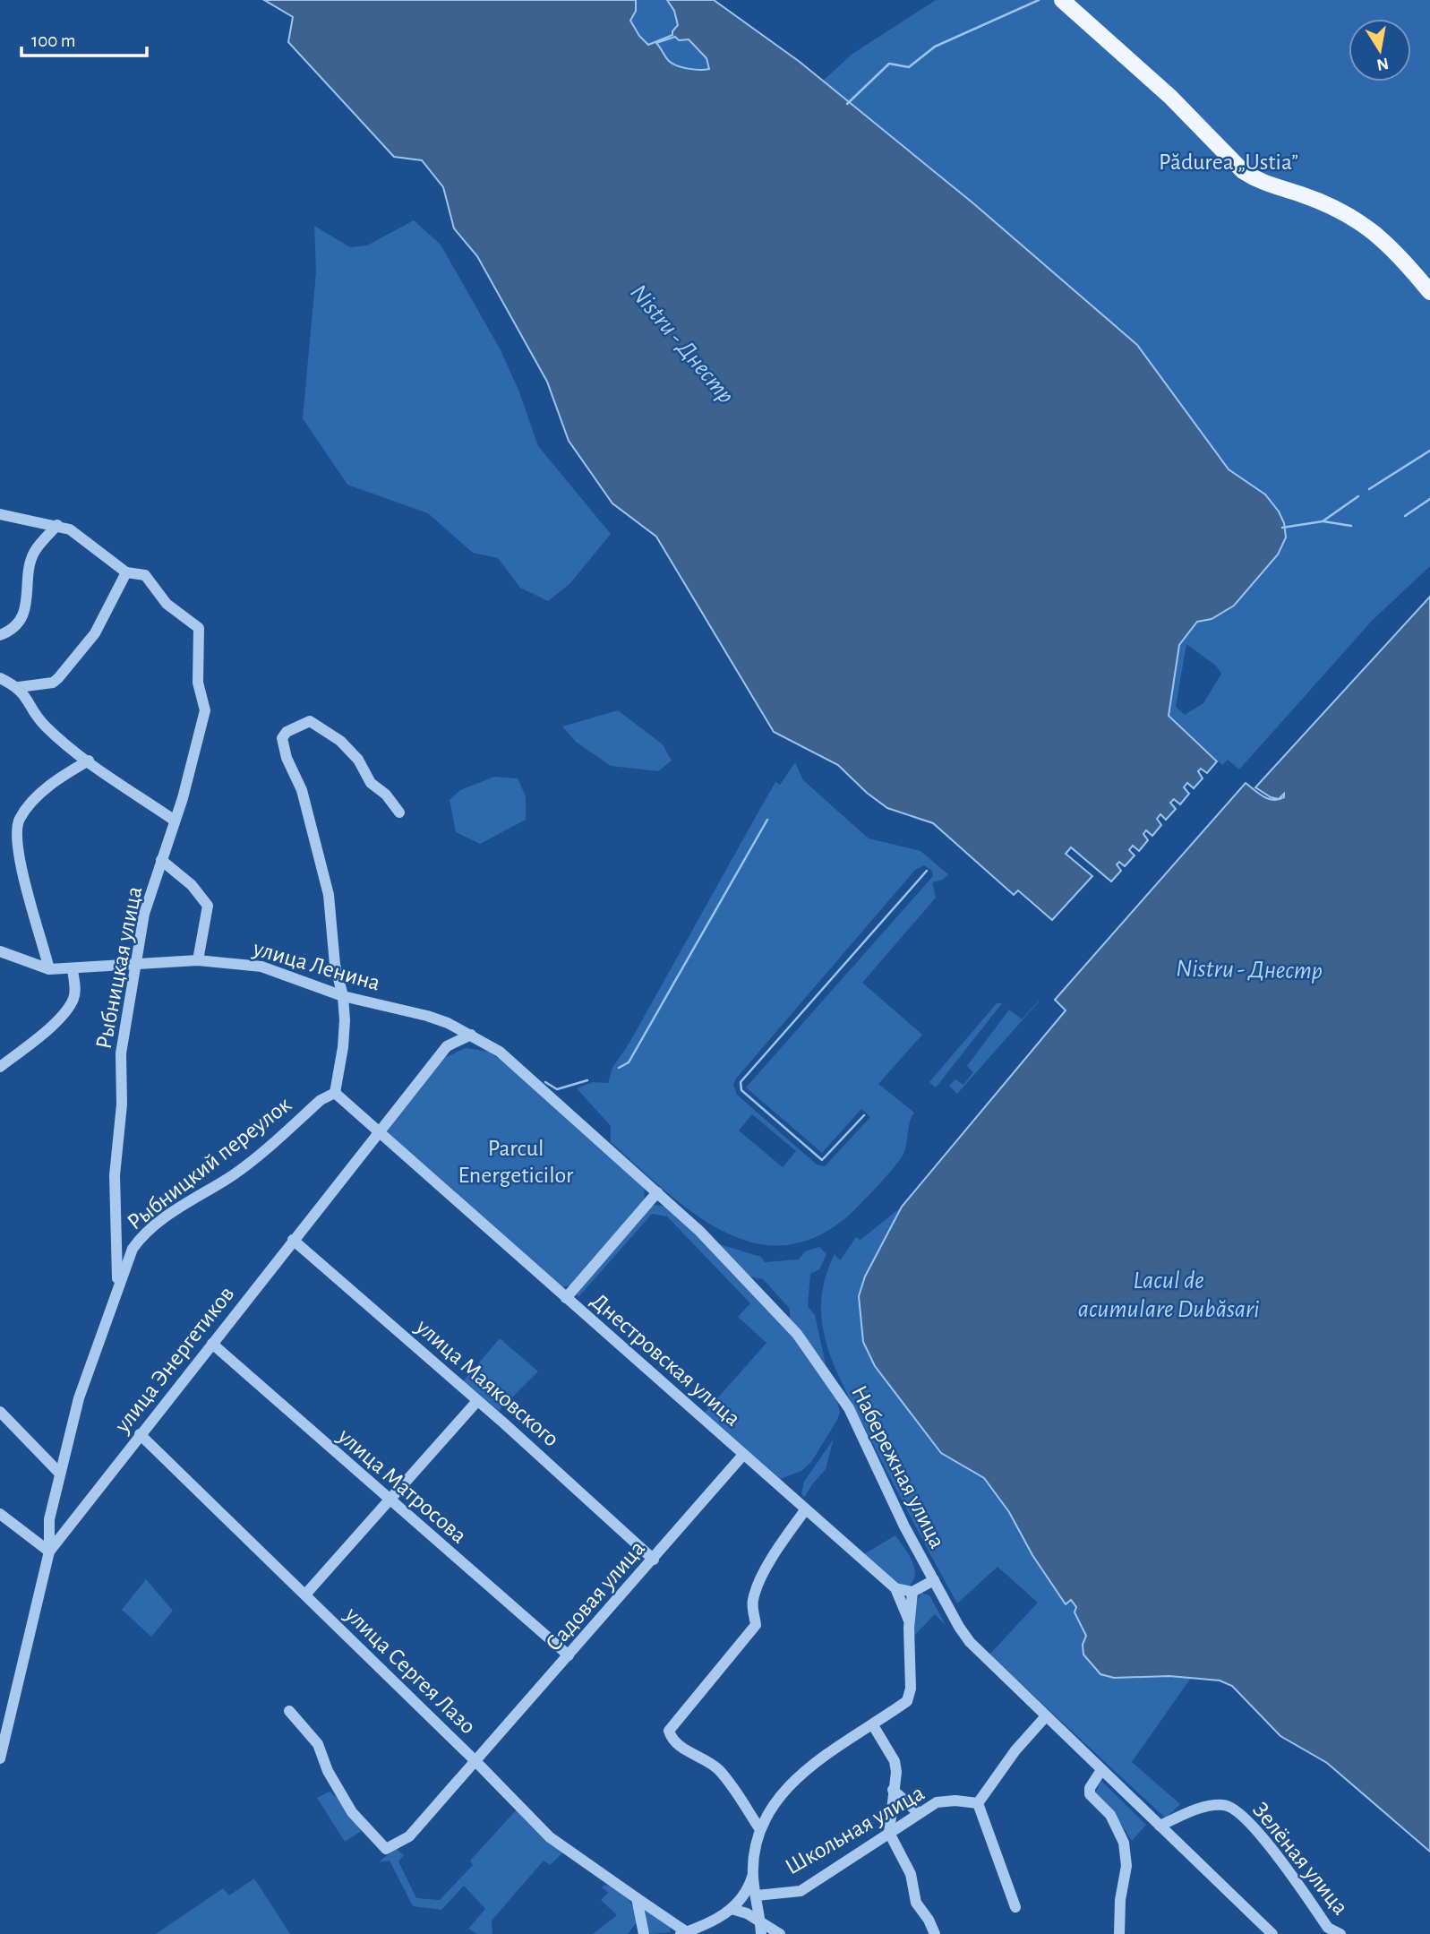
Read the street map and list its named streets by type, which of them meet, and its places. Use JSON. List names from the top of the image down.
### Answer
{
  "streets": {
    "street": [
      "улица Ленина",
      "Рыбницкая улица",
      "Рыбницкий переулок",
      "улица Энергетиков",
      "Днестровская улица",
      "улица Маяковского",
      "Набережная улица",
      "улица Матросова",
      "Садовая улица",
      "улица Сергея Лазо",
      "Школьная улица",
      "Зелёная улица"
    ]
  },
  "crossings": [
    ["улица Ленина", "Рыбницкая улица"],
    ["улица Ленина", "улица Энергетиков"],
    ["улица Ленина", "Набережная улица"],
    ["Рыбницкая улица", "Рыбницкий переулок"],
    ["Рыбницкий переулок", "улица Энергетиков"],
    ["Рыбницкий переулок", "Днестровская улица"],
    ["улица Энергетиков", "Днестровская улица"],
    ["улица Энергетиков", "улица Маяковского"],
    ["улица Энергетиков", "Набережная улица"],
    ["улица Энергетиков", "улица Матросова"],
    ["улица Энергетиков", "улица Сергея Лазо"],
    ["Днестровская улица", "Садовая улица"],
    ["улица Маяковского", "Садовая улица"],
    ["Набережная улица", "Зелёная улица"],
    ["улица Матросова", "Садовая улица"],
    ["Садовая улица", "улица Сергея Лазо"]
  ],
  "water": ["Nistru - Днестр", "Lacul de acumulare Dubăsari"],
  "parks": ["Pădurea „Ustia”", "Parcul Energeticilor"],
  "scale_bar": "100 m",
  "north": "bottom"
}
